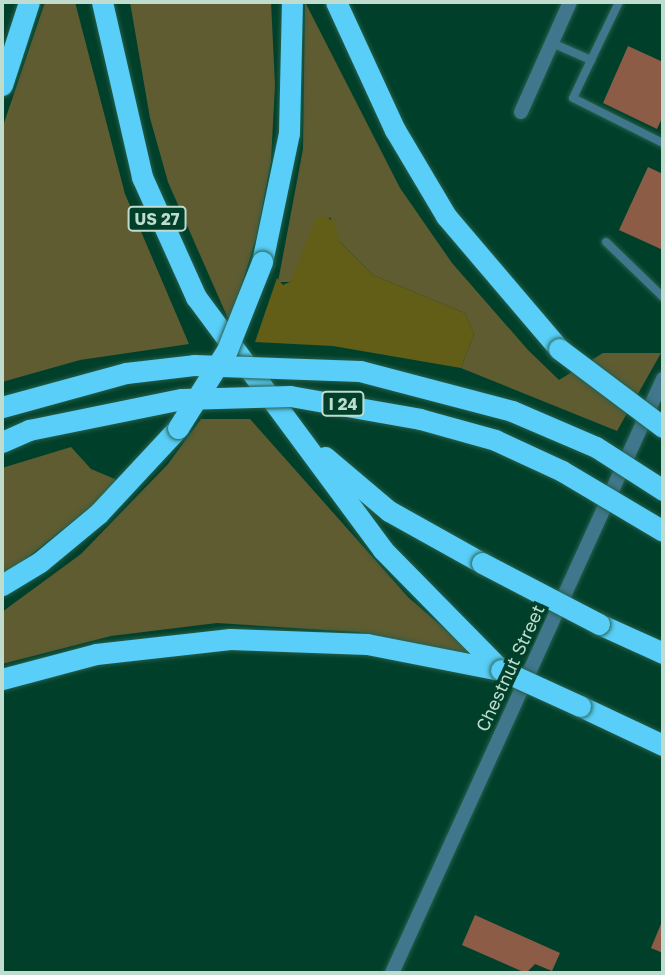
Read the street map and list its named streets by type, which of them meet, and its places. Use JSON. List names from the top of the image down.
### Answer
{
  "streets": {
    "highway": ["US 27", "I 24"],
    "street": ["Chestnut Street"]
  }
}
